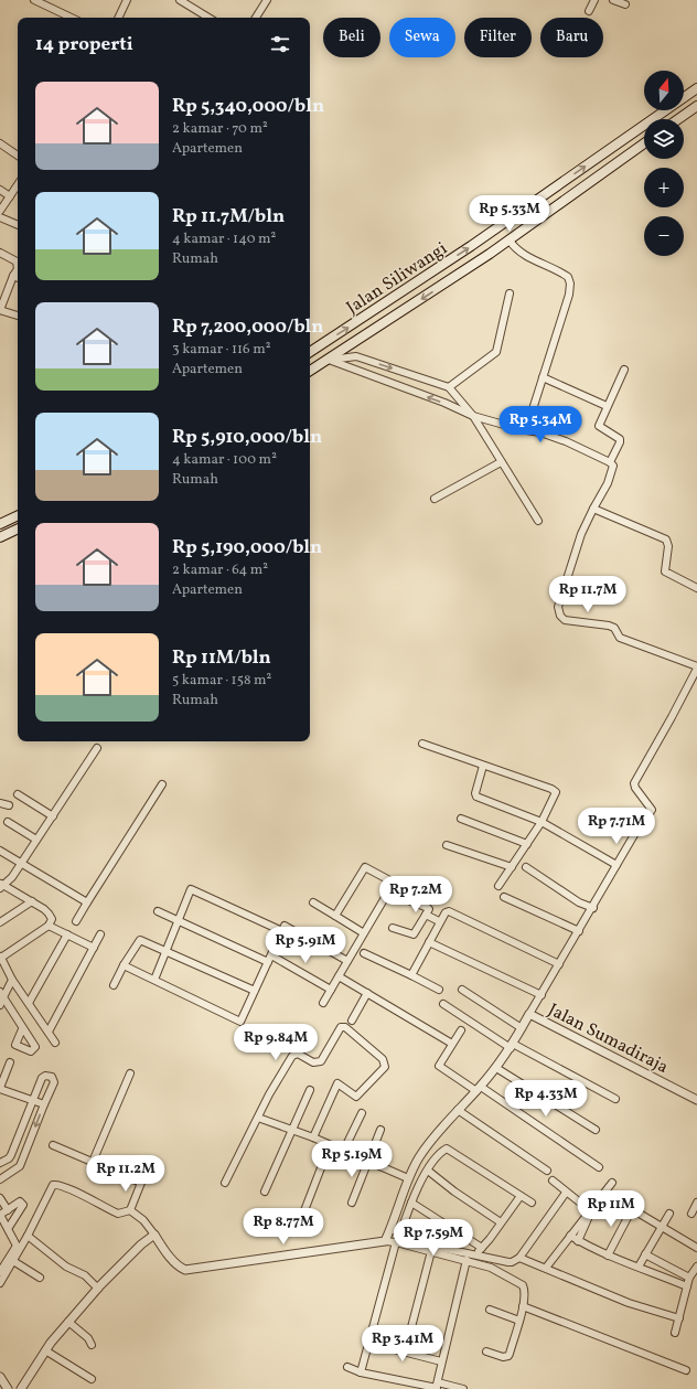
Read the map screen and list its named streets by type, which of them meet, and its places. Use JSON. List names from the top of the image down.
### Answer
{
  "streets": {
    "main road": ["Jalan Siliwangi"],
    "street": ["Jalan Sumadiraja"]
  },
  "north": "top",
  "page": {
    "chip": [
      "Beli",
      "Sewa",
      "Filter",
      "Baru"
    ],
    "heading": "14 properti",
    "map_buttons": ["+", "−"],
    "list": [
      {
        "name": "Rp 5,340,000/bln",
        "note": "2 kamar · 70 m² · Apartemen"
      },
      {
        "name": "Rp 11.7M/bln",
        "note": "4 kamar · 140 m² · Rumah"
      },
      {
        "name": "Rp 7,200,000/bln",
        "note": "3 kamar · 116 m² · Apartemen"
      },
      {
        "name": "Rp 5,910,000/bln",
        "note": "4 kamar · 100 m² · Rumah"
      },
      {
        "name": "Rp 5,190,000/bln",
        "note": "2 kamar · 64 m² · Apartemen"
      },
      {
        "name": "Rp 11M/bln",
        "note": "5 kamar · 158 m² · Rumah"
      }
    ],
    "price": [
      "Rp 5.33M",
      "Rp 5.34M",
      "Rp 11.7M",
      "Rp 7.71M",
      "Rp 7.2M",
      "Rp 5.91M",
      "Rp 9.84M",
      "Rp 4.33M",
      "Rp 5.19M",
      "Rp 11.2M",
      "Rp 11M",
      "Rp 8.77M",
      "Rp 7.59M",
      "Rp 3.41M"
    ]
  }
}
